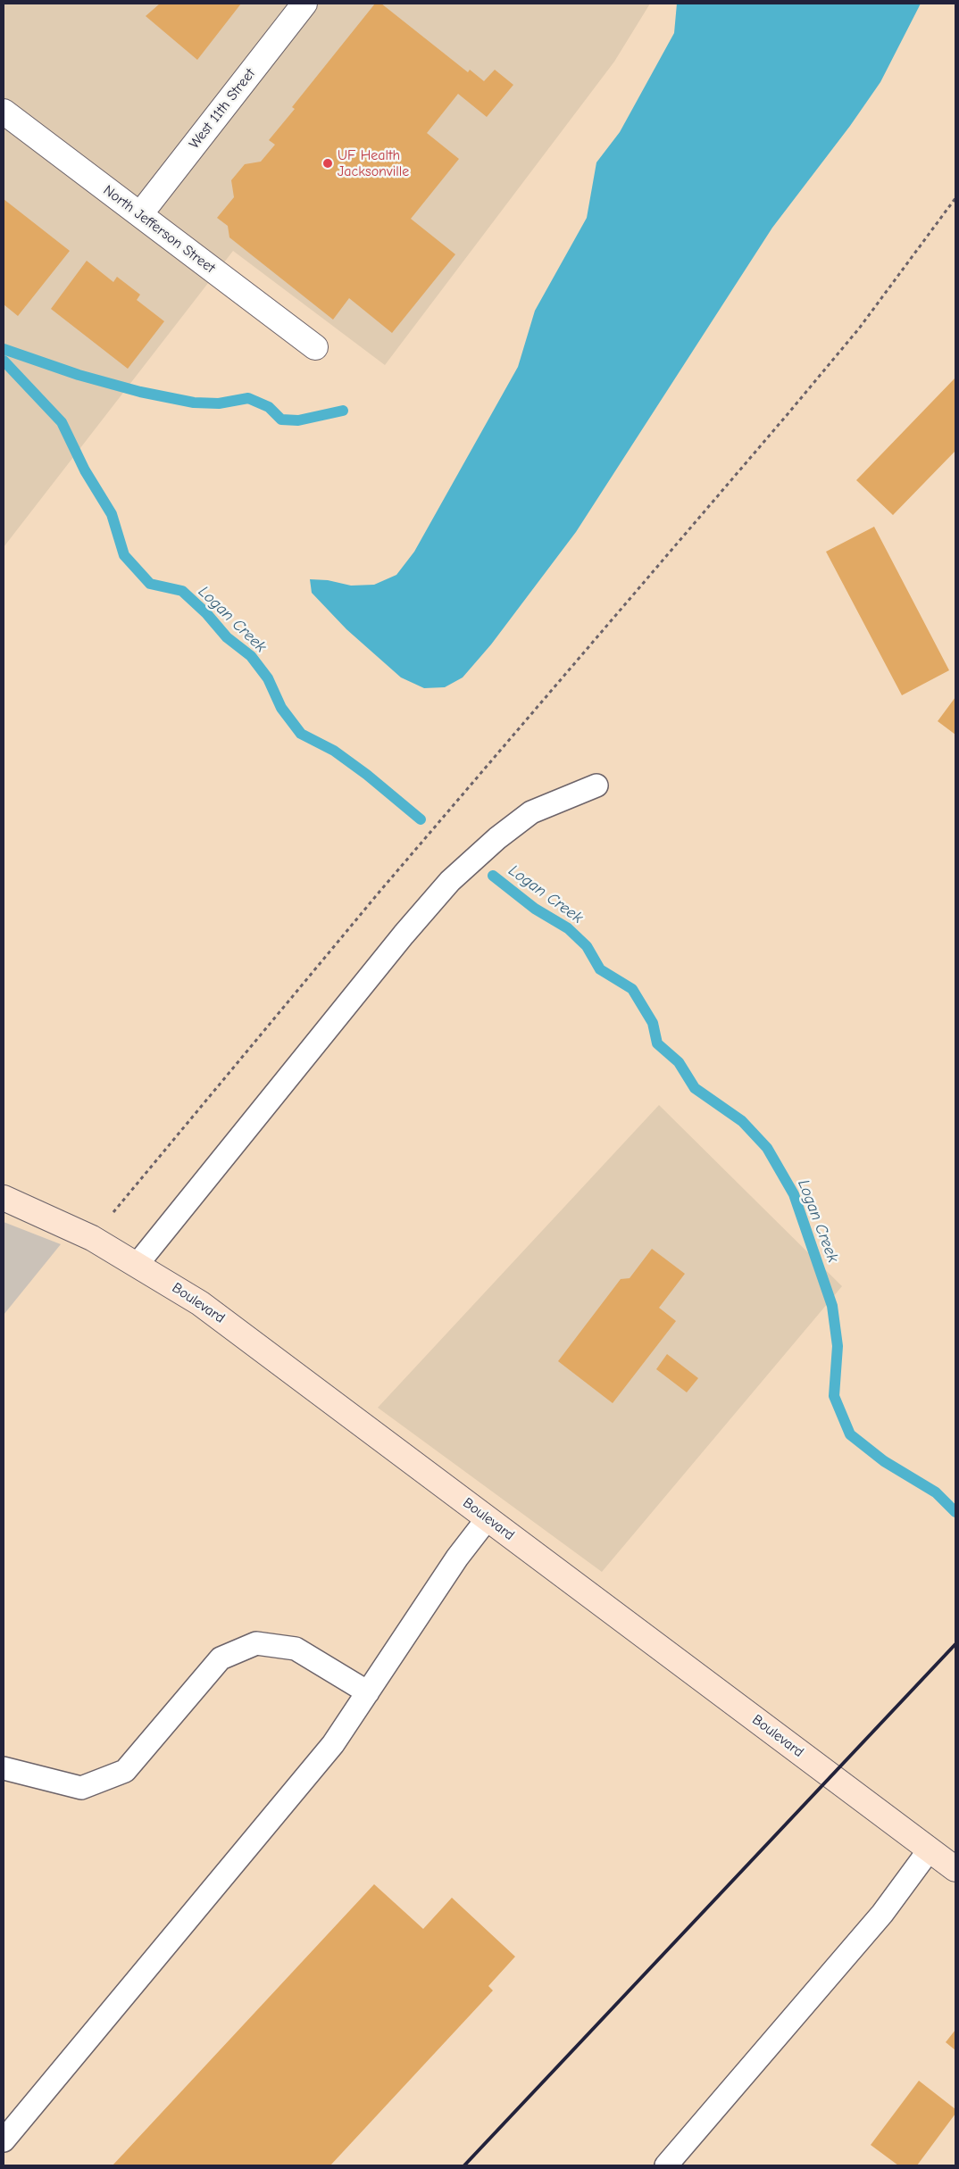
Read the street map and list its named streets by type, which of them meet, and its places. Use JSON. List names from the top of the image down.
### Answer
{
  "streets": {
    "main road": ["Boulevard"],
    "street": ["West 11th Street", "North Jefferson Street"]
  },
  "crossings": [
    ["West 11th Street", "North Jefferson Street"]
  ],
  "water": ["Logan Creek"],
  "places": ["UF Health Jacksonville"]
}
